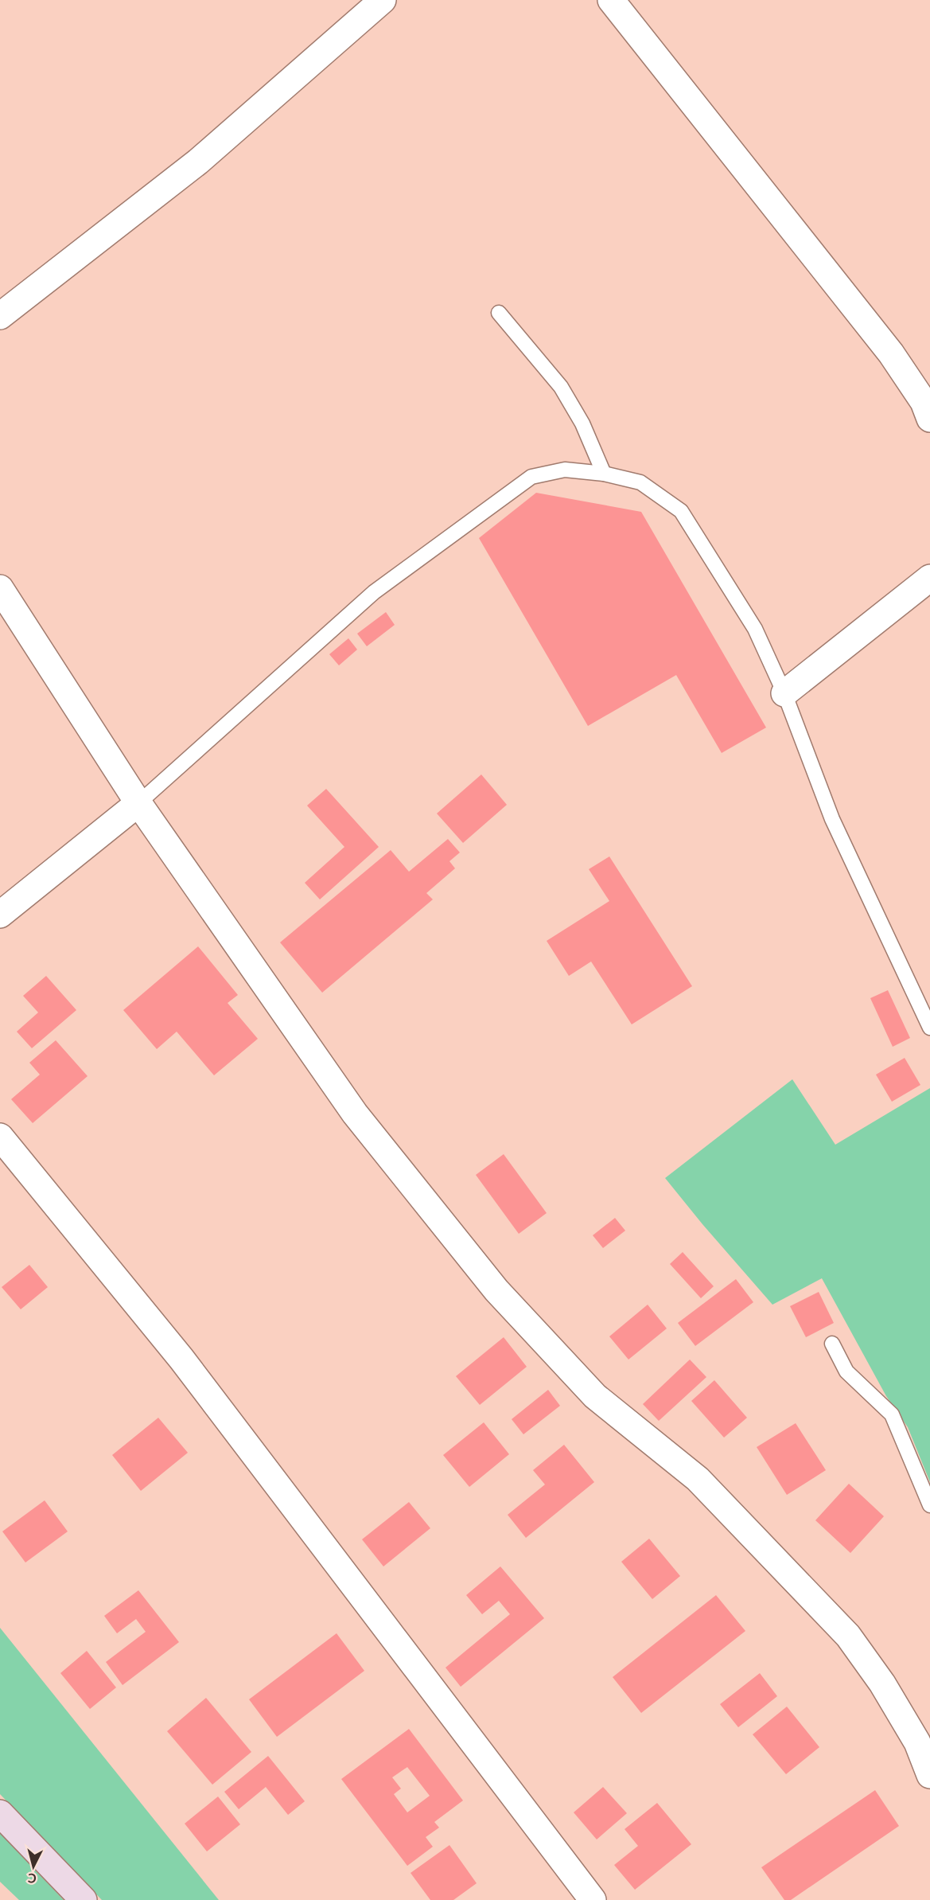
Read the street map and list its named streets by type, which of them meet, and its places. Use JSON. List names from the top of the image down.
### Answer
{
  "north": "bottom"
}
